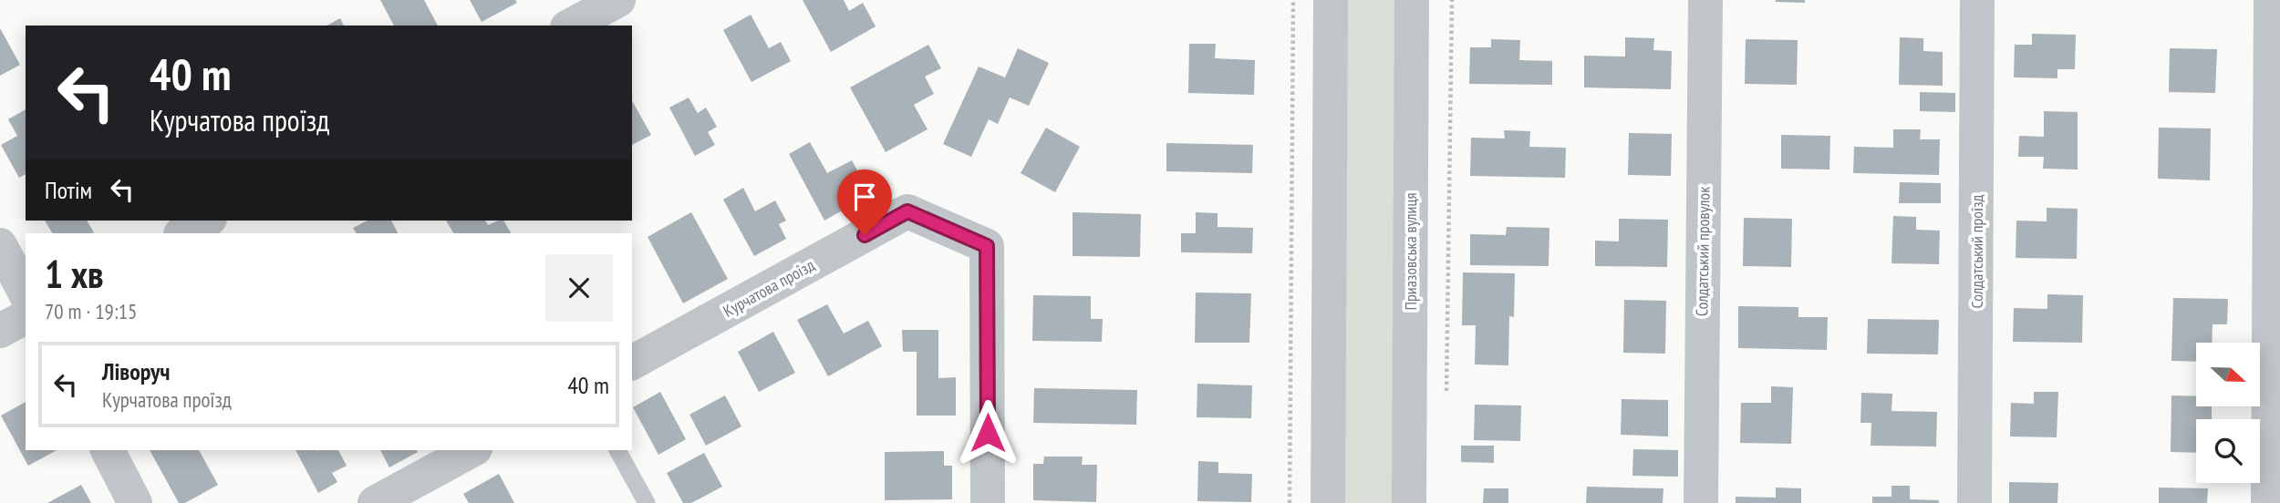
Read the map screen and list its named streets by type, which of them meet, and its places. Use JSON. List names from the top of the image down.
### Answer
{
  "streets": {
    "street": [
      "Приазовська вулиця",
      "Солдатський провулок",
      "Солдатський проїзд",
      "Курчатова проїзд"
    ]
  },
  "north": "right",
  "page": {
    "turn": ["40 m", "Курчатова проїзд"],
    "then": "Потім",
    "heading": ["1 хв", "70 m · 19:15"],
    "list": [
      {
        "name": "Ліворуч",
        "note": "Курчатова проїзд",
        "value": "40 m"
      }
    ]
  }
}
